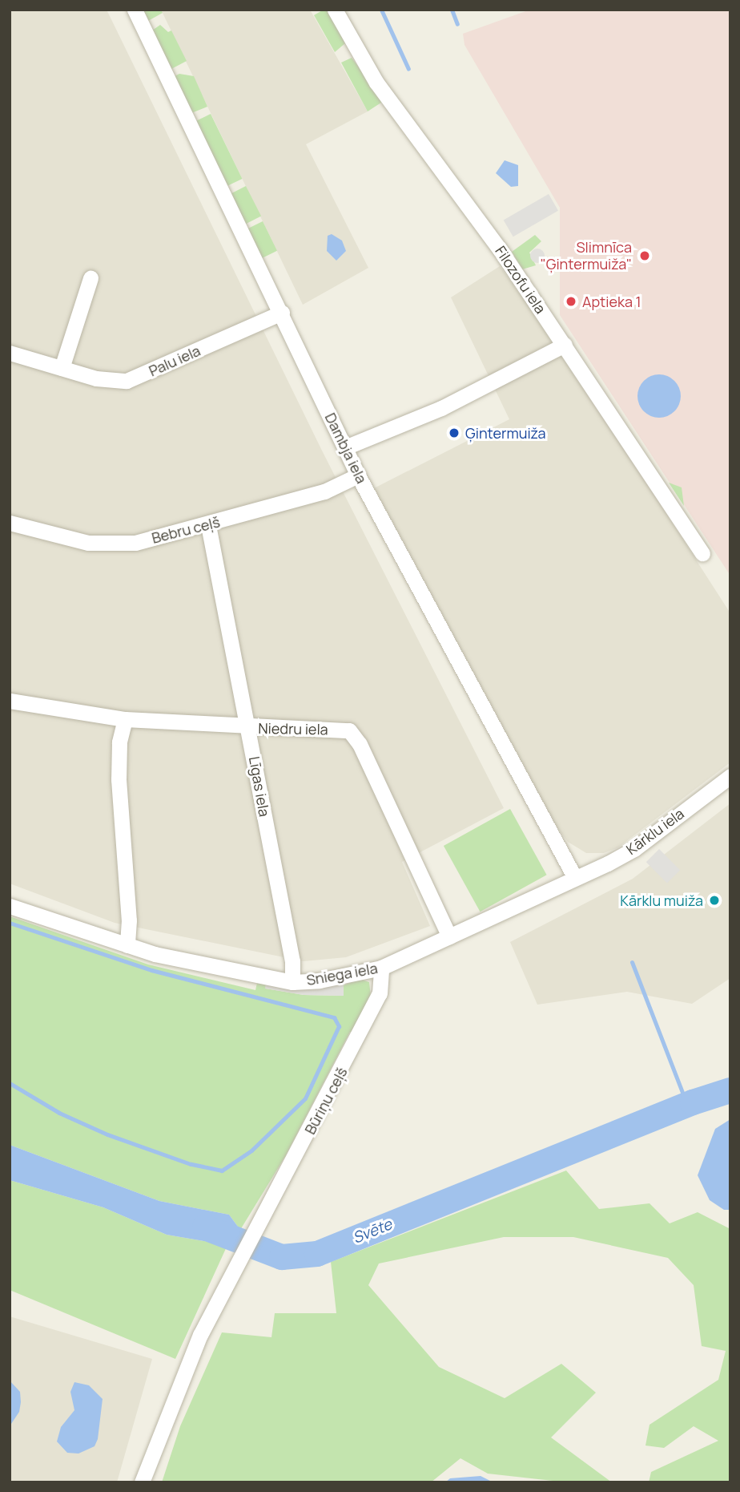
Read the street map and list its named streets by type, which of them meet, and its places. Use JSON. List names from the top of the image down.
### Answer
{
  "streets": {
    "street": [
      "Filozofu iela",
      "Palu iela",
      "Dambja iela",
      "Bebru ceļš",
      "Niedru iela",
      "Līgas iela",
      "Kārklu iela",
      "Sniega iela",
      "Būriņu ceļš"
    ]
  },
  "crossings": [
    ["Palu iela", "Dambja iela"],
    ["Dambja iela", "Bebru ceļš"],
    ["Dambja iela", "Kārklu iela"],
    ["Dambja iela", "Sniega iela"],
    ["Bebru ceļš", "Līgas iela"],
    ["Niedru iela", "Līgas iela"],
    ["Niedru iela", "Sniega iela"],
    ["Līgas iela", "Sniega iela"],
    ["Kārklu iela", "Sniega iela"],
    ["Sniega iela", "Būriņu ceļš"]
  ],
  "water": ["Svēte"],
  "places": [
    "Slimnīca \"Ģintermuiža\"",
    "Aptieka 1",
    "Ģintermuiža",
    "Kārklu muiža"
  ]
}
